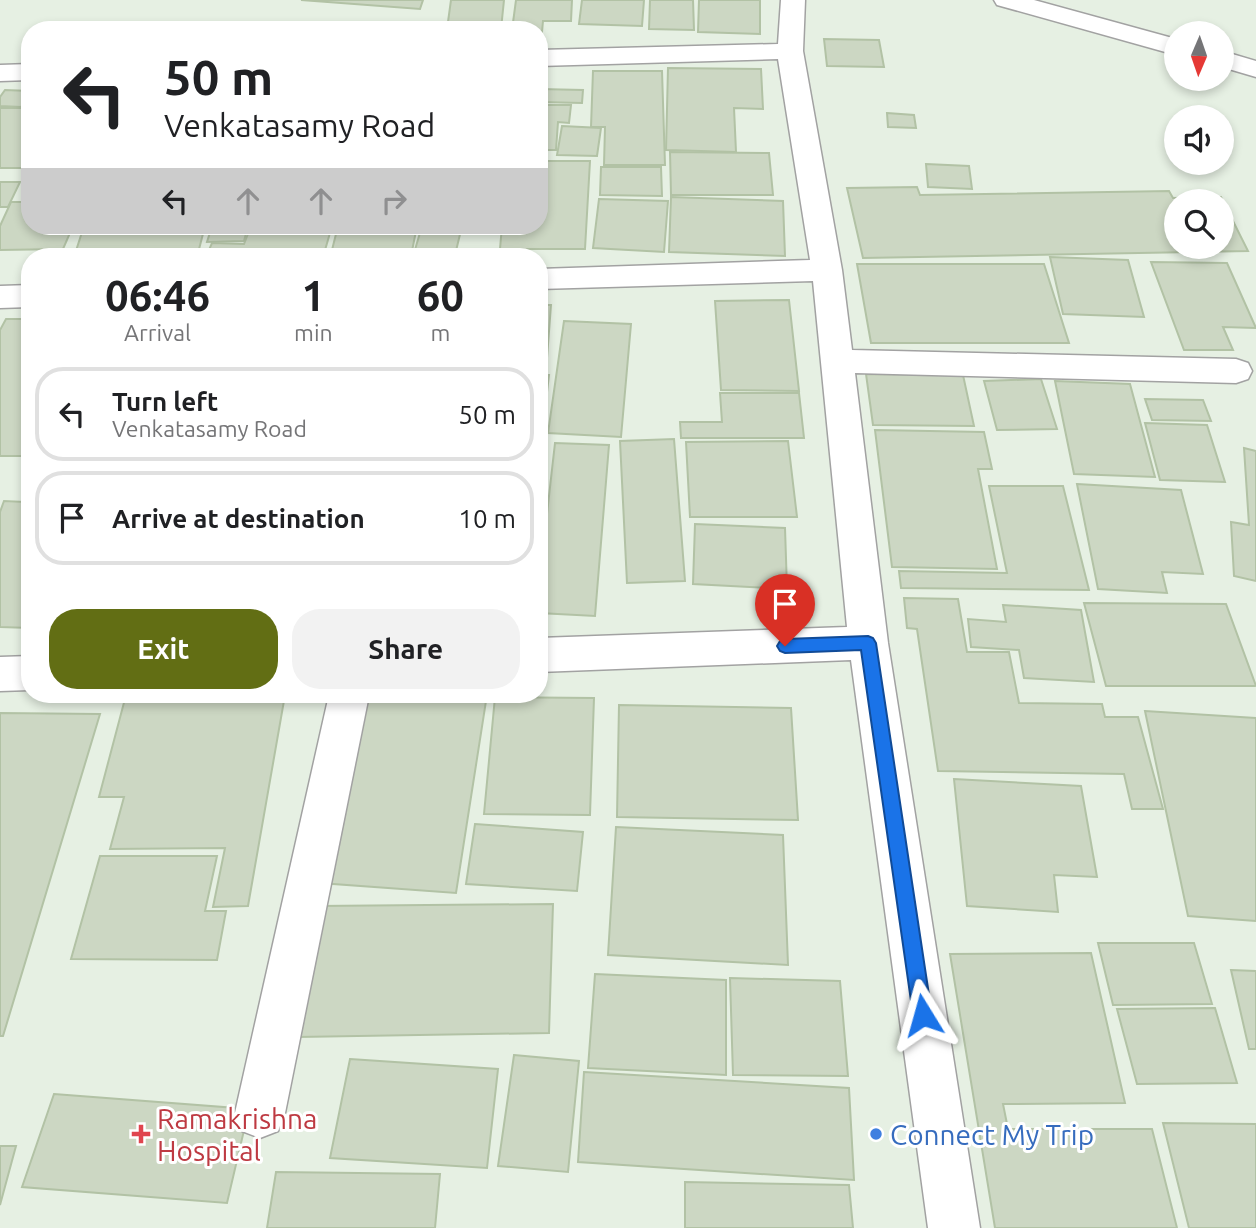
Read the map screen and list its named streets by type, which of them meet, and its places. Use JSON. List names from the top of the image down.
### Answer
{
  "places": {
    "health": ["Ramakrishna Hospital"],
    "other": ["Connect My Trip"]
  },
  "north": "bottom",
  "page": {
    "turn": ["50 m", "Venkatasamy Road"],
    "eta": [
      "06:46",
      "Arrival",
      "1",
      "min",
      "60",
      "m"
    ],
    "list": [
      {
        "name": "Turn left",
        "note": "Venkatasamy Road",
        "value": "50 m"
      },
      {
        "name": "Arrive at destination",
        "value": "10 m"
      }
    ],
    "buttons": ["Exit", "Share"]
  }
}
